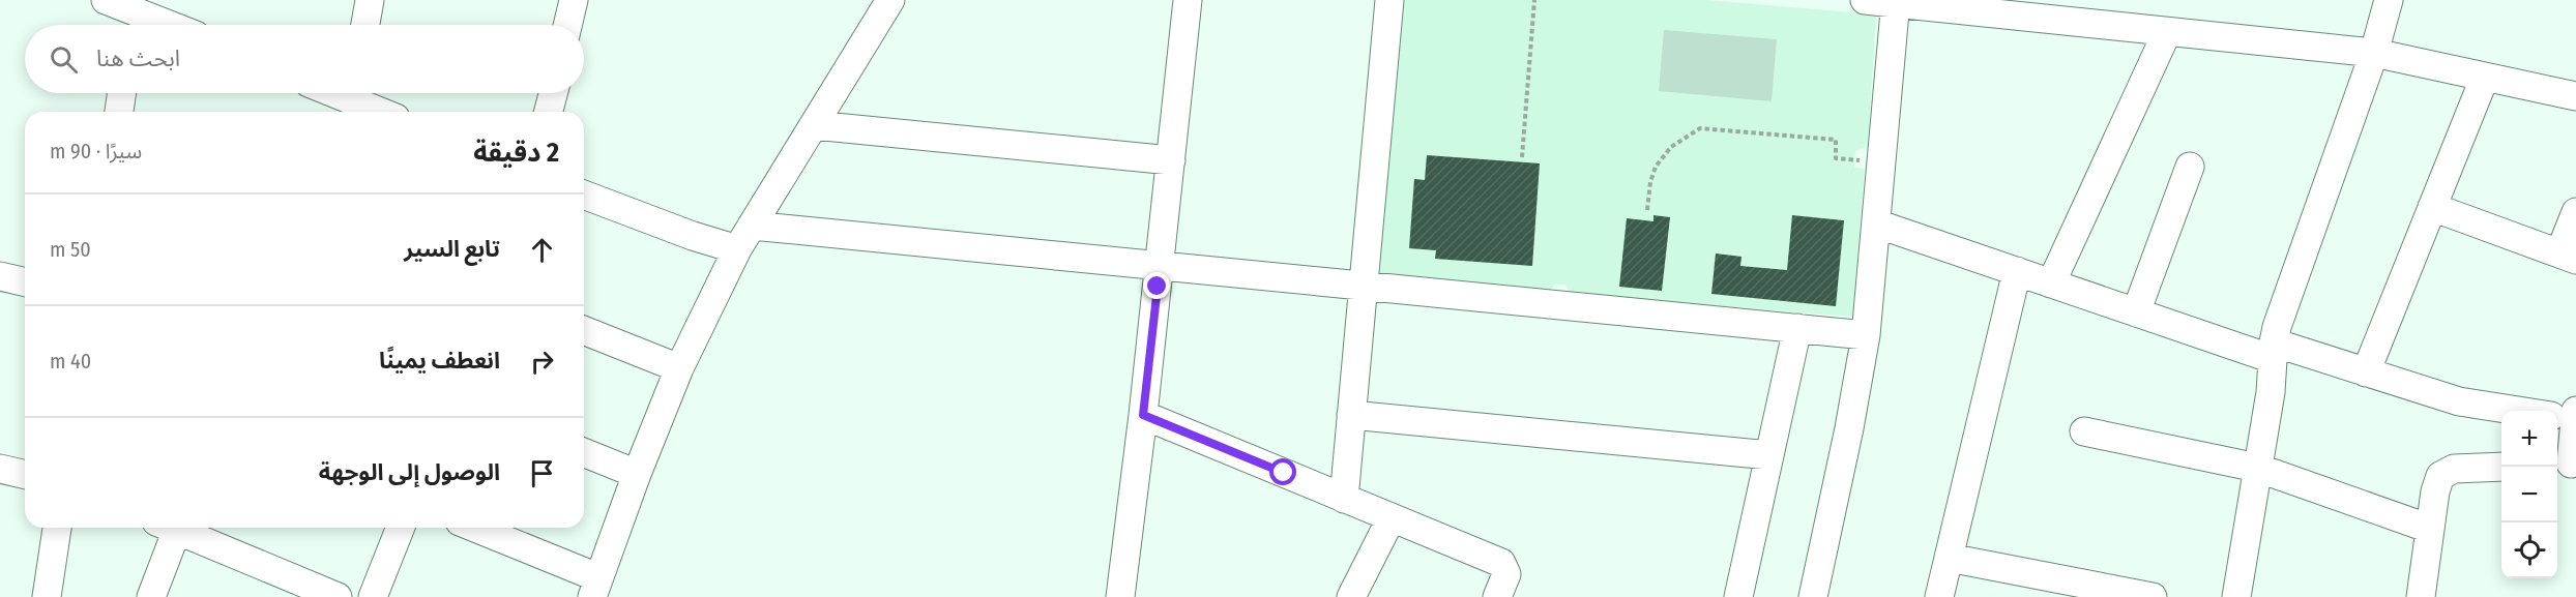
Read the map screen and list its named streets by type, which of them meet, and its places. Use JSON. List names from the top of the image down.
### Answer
{
  "page": {
    "search": "ابحث هنا",
    "heading": ["2 دقيقة", "سيرًا · 90 m"],
    "list": [
      ["تابع السير", "50 m"],
      ["انعطف يمينًا", "40 m"],
      "الوصول إلى الوجهة"
    ],
    "map_buttons": ["+", "−"]
  }
}
